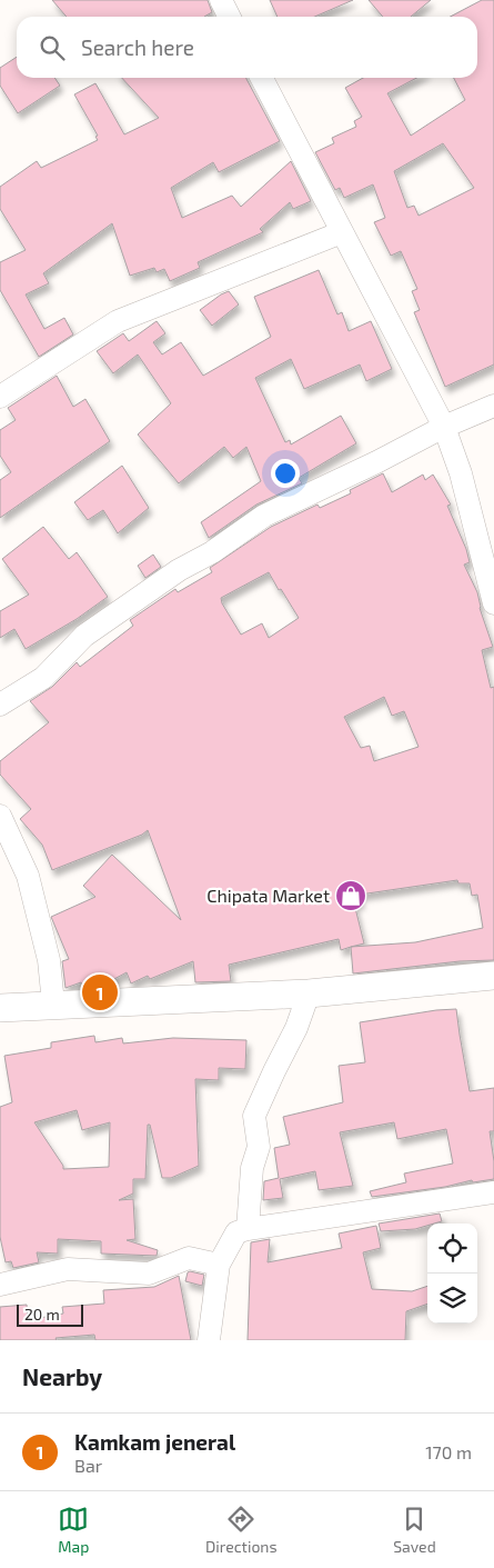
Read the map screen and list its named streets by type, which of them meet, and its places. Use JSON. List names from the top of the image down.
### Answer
{
  "places": {
    "shop": ["Chipata Market"]
  },
  "scale_bar": "20 m",
  "page": {
    "search": "Search here",
    "pins": "1",
    "scale": "20 m",
    "heading": "Nearby",
    "list": [
      {
        "mark": "1",
        "name": "Kamkam jeneral",
        "note": "Bar",
        "value": "170 m"
      }
    ],
    "nav": ["Map", "Directions", "Saved"]
  }
}
